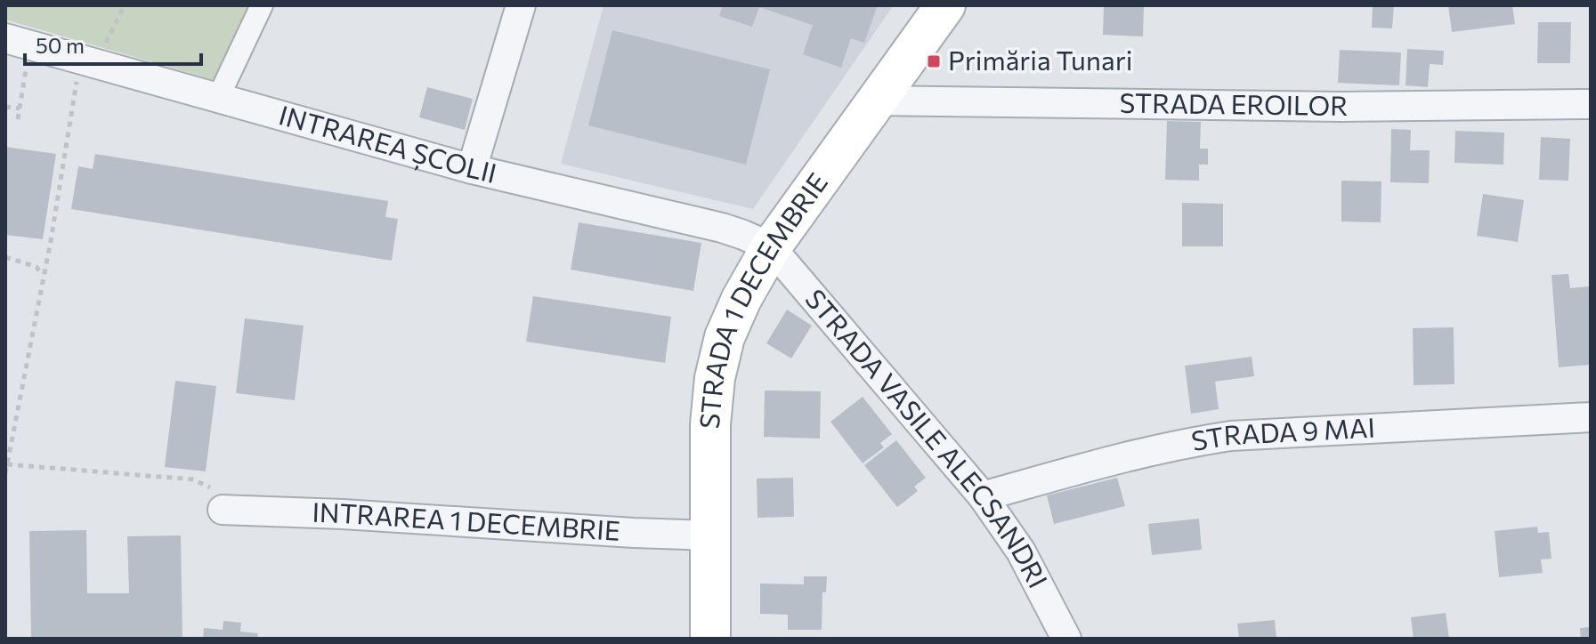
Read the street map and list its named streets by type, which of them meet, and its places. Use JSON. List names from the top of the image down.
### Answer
{
  "streets": {
    "main road": ["STRADA 1 DECEMBRIE"],
    "street": [
      "STRADA EROILOR",
      "INTRAREA ȘCOLII",
      "STRADA 9 MAI",
      "STRADA VASILE ALECSANDRI",
      "INTRAREA 1 DECEMBRIE"
    ]
  },
  "crossings": [
    ["STRADA EROILOR", "STRADA 1 DECEMBRIE"],
    ["INTRAREA ȘCOLII", "STRADA 1 DECEMBRIE"],
    ["INTRAREA ȘCOLII", "STRADA VASILE ALECSANDRI"],
    ["STRADA 1 DECEMBRIE", "STRADA VASILE ALECSANDRI"],
    ["STRADA 1 DECEMBRIE", "INTRAREA 1 DECEMBRIE"],
    ["STRADA 9 MAI", "STRADA VASILE ALECSANDRI"]
  ],
  "places": {
    "transit": ["Primăria Tunari"]
  },
  "scale_bar": "50 m"
}
